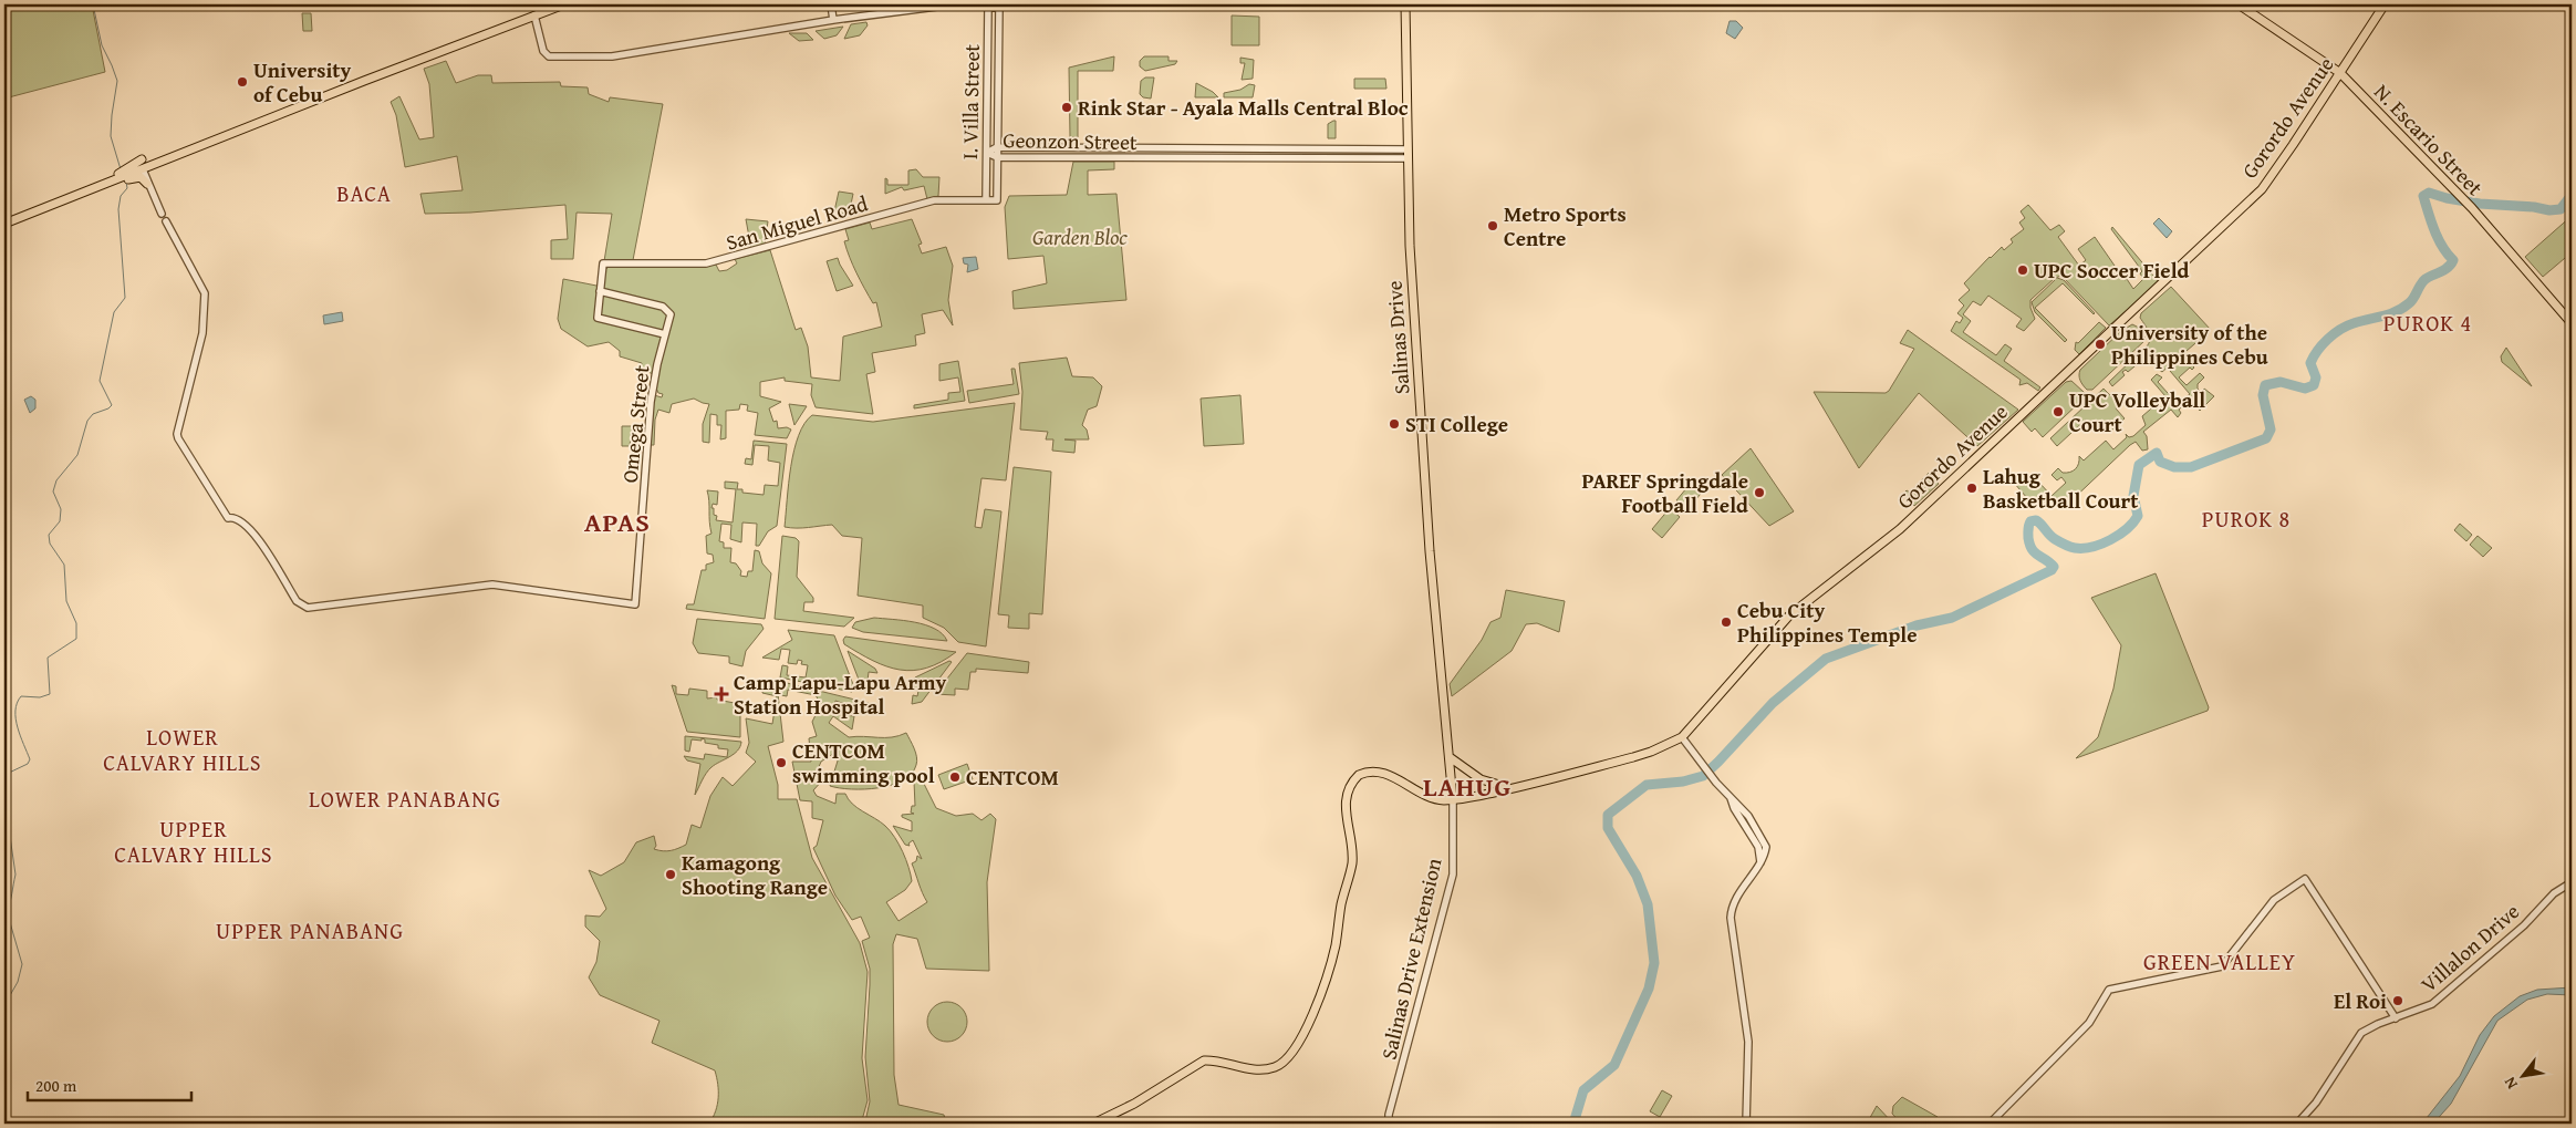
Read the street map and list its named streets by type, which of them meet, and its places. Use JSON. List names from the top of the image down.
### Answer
{
  "streets": {
    "main road": ["Gorordo Avenue", "N. Escario Street", "Salinas Drive"],
    "street": [
      "I. Villa Street",
      "Geonzon Street",
      "San Miguel Road",
      "Omega Street",
      "Villalon Drive",
      "Salinas Drive Extension"
    ]
  },
  "crossings": [
    ["I. Villa Street", "Geonzon Street"],
    ["I. Villa Street", "San Miguel Road"],
    ["Gorordo Avenue", "N. Escario Street"],
    ["Gorordo Avenue", "Salinas Drive"],
    ["Gorordo Avenue", "Salinas Drive Extension"],
    ["Geonzon Street", "Salinas Drive"],
    ["San Miguel Road", "Omega Street"],
    ["Salinas Drive", "Salinas Drive Extension"]
  ],
  "districts": [
    "BACA",
    "PUROK 4",
    "PUROK 8",
    "APAS",
    "LOWER CALVARY HILLS",
    "LAHUG",
    "LOWER PANABANG",
    "UPPER CALVARY HILLS",
    "UPPER PANABANG",
    "GREEN VALLEY"
  ],
  "parks": ["Garden Bloc"],
  "places": {
    "other": [
      "University of Cebu",
      "Rink Star - Ayala Malls Central Bloc",
      "Metro Sports Centre",
      "UPC Soccer Field",
      "University of the Philippines Cebu",
      "UPC Volleyball Court",
      "STI College",
      "Lahug Basketball Court",
      "PAREF Springdale Football Field",
      "Cebu City Philippines Temple",
      "CENTCOM swimming pool",
      "CENTCOM",
      "Kamagong Shooting Range",
      "El Roi"
    ],
    "health": ["Camp Lapu-Lapu Army Station Hospital"]
  },
  "scale_bar": "200 m",
  "north": "bottom left"
}
